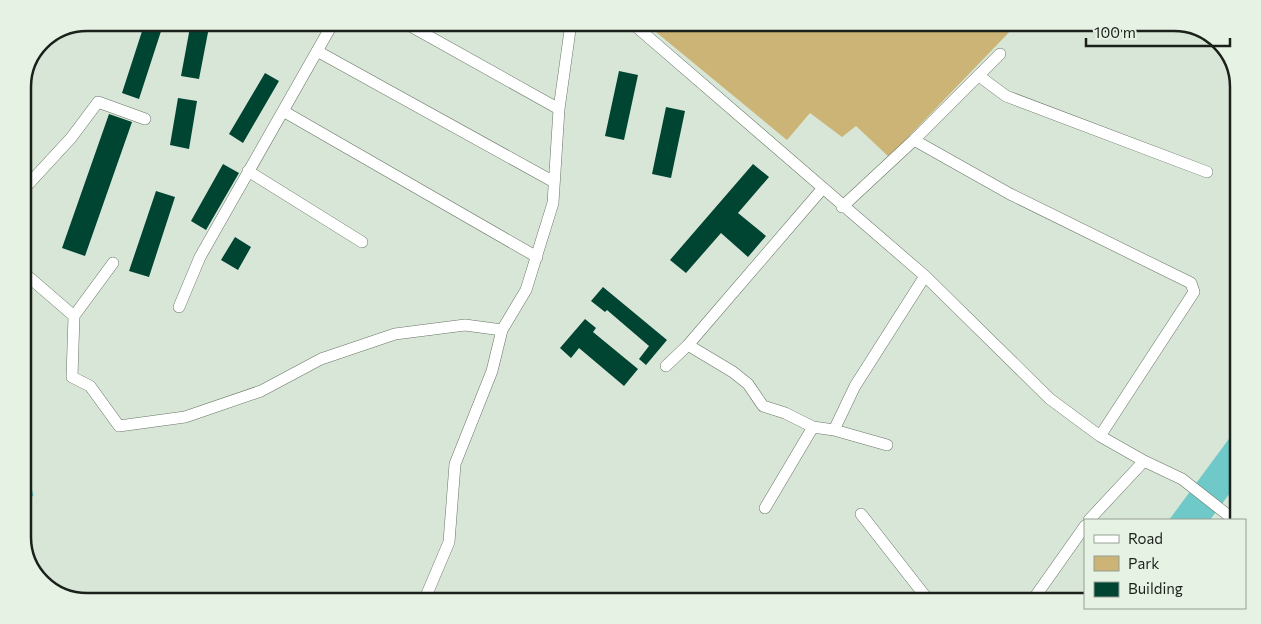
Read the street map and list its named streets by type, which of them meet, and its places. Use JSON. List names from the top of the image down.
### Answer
{
  "legend": ["Road", "Park", "Building"],
  "scale_bar": "100 m"
}
